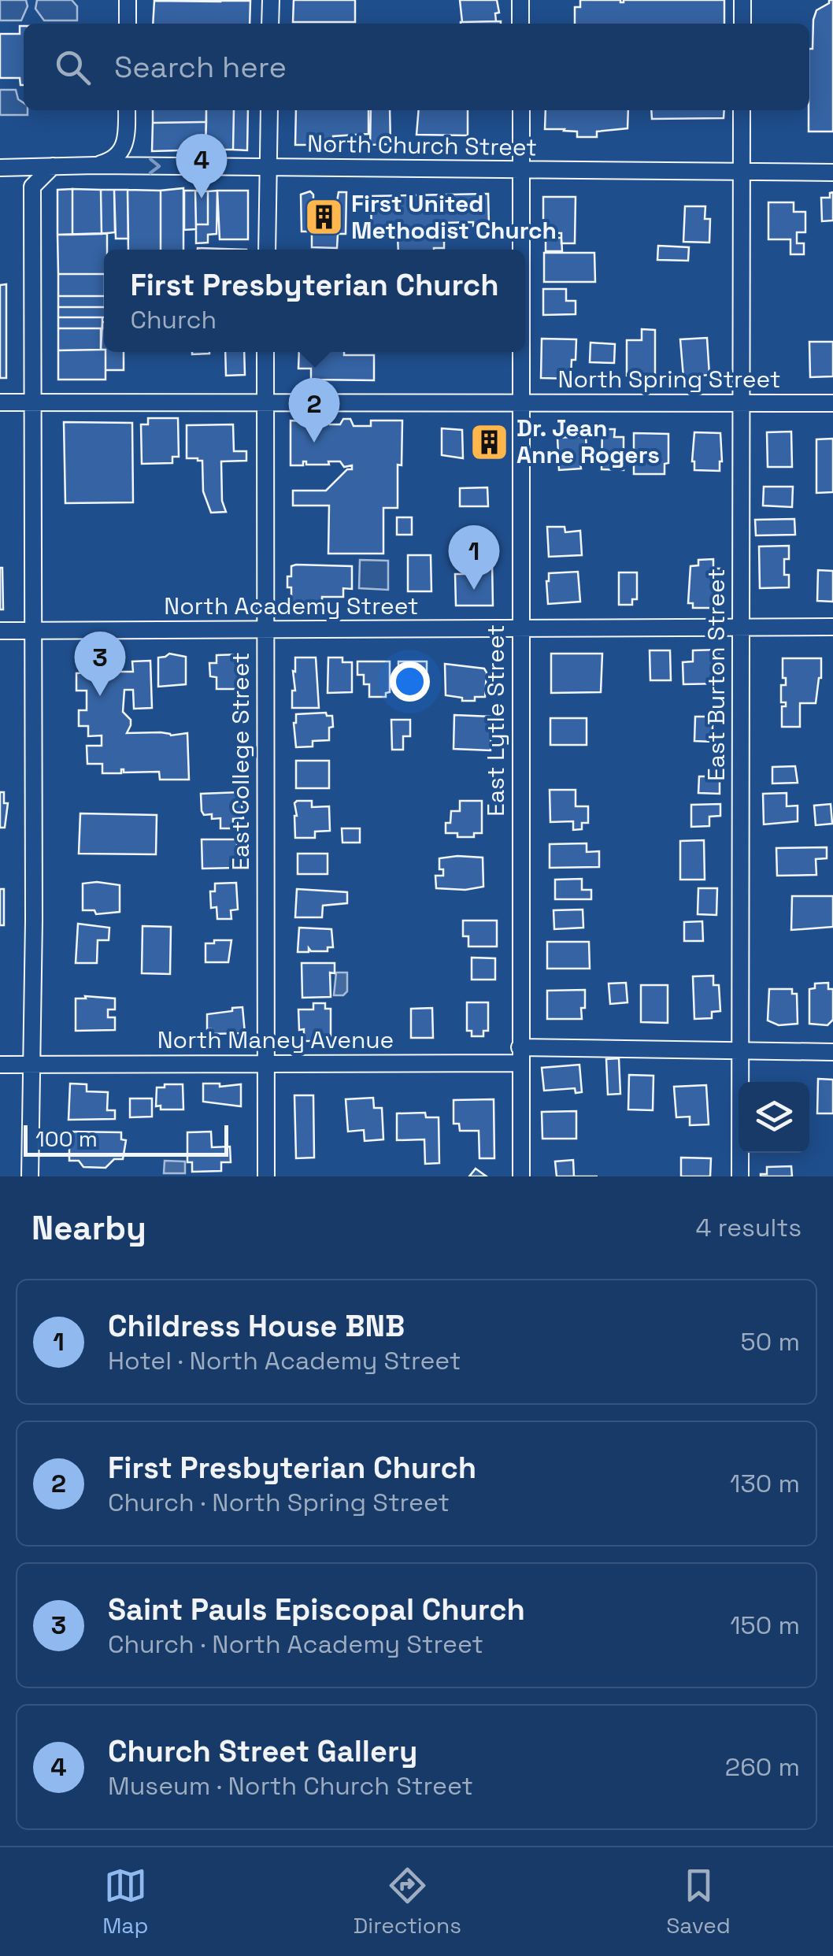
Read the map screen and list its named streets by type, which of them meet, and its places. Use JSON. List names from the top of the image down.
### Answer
{
  "streets": {
    "street": [
      "North Church Street",
      "North Spring Street",
      "North Academy Street",
      "East Burton Street",
      "East Lytle Street",
      "East College Street",
      "North Maney Avenue"
    ]
  },
  "crossings": [
    ["North Church Street", "East Burton Street"],
    ["North Church Street", "East Lytle Street"],
    ["North Spring Street", "East Burton Street"],
    ["North Spring Street", "East Lytle Street"],
    ["North Spring Street", "East College Street"],
    ["North Academy Street", "East Burton Street"],
    ["North Academy Street", "East Lytle Street"],
    ["North Academy Street", "East College Street"],
    ["East Burton Street", "North Maney Avenue"],
    ["East Lytle Street", "North Maney Avenue"],
    ["East College Street", "North Maney Avenue"]
  ],
  "places": {
    "building": ["First United Methodist Church", "Dr. Jean Anne Rogers"]
  },
  "scale_bar": "100 m",
  "page": {
    "search": "Search here",
    "pins": [
      "4",
      "2",
      "1",
      "3"
    ],
    "popup": ["First Presbyterian Church", "Church"],
    "scale": "100 m",
    "heading": ["Nearby", "4 results"],
    "list": [
      {
        "mark": "1",
        "name": "Childress House BNB",
        "note": "Hotel · North Academy Street",
        "value": "50 m"
      },
      {
        "mark": "2",
        "name": "First Presbyterian Church",
        "note": "Church · North Spring Street",
        "value": "130 m"
      },
      {
        "mark": "3",
        "name": "Saint Pauls Episcopal Church",
        "note": "Church · North Academy Street",
        "value": "150 m"
      },
      {
        "mark": "4",
        "name": "Church Street Gallery",
        "note": "Museum · North Church Street",
        "value": "260 m"
      }
    ],
    "nav": ["Map", "Directions", "Saved"]
  }
}
